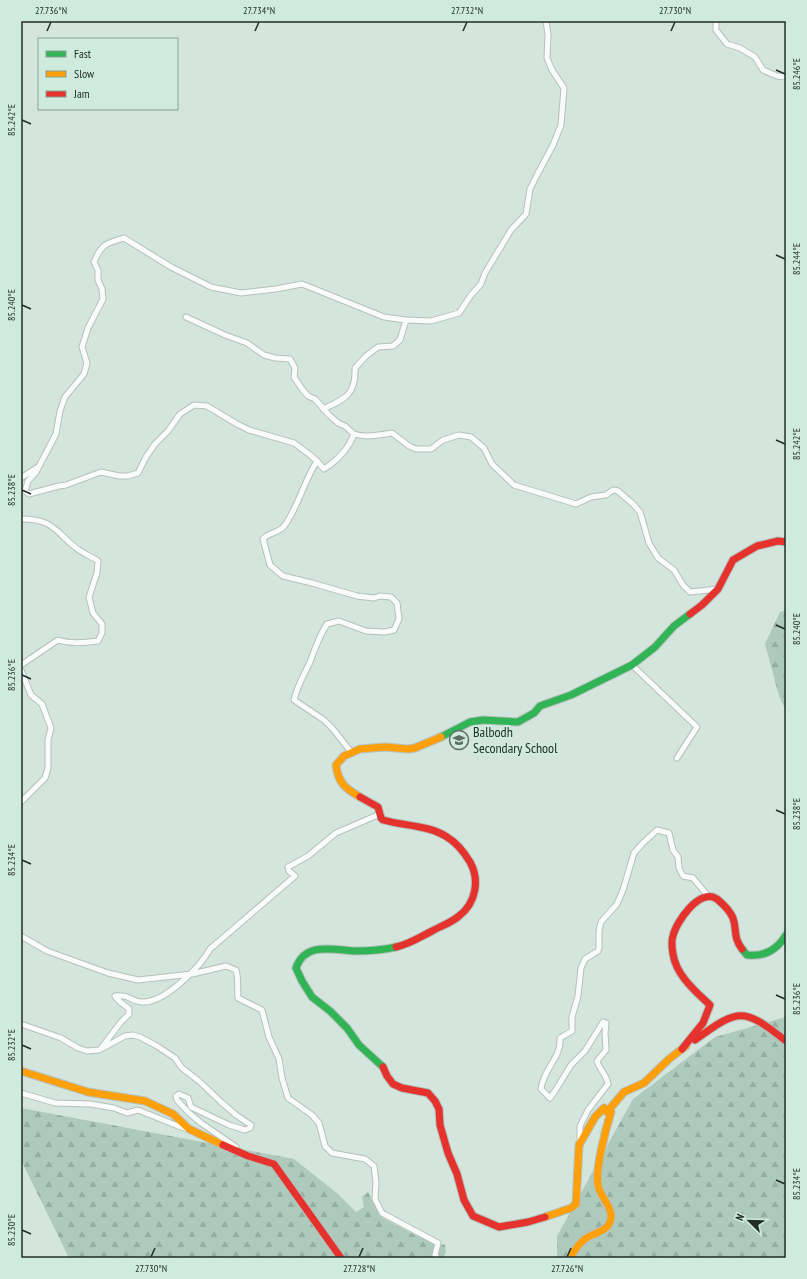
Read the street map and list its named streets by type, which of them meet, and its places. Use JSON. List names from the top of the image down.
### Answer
{
  "places": {
    "school or university": ["Balbodh Secondary School"]
  },
  "legend": ["Fast", "Slow", "Jam"],
  "north": "top left",
  "coordinates": [
    "27.736°N",
    "27.734°N",
    "27.732°N",
    "27.730°N",
    "85.246°E",
    "85.242°E",
    "85.244°E",
    "85.240°E",
    "85.238°E",
    "85.236°E",
    "85.234°E",
    "85.232°E",
    "85.230°E",
    "27.728°N",
    "27.726°N"
  ]
}
